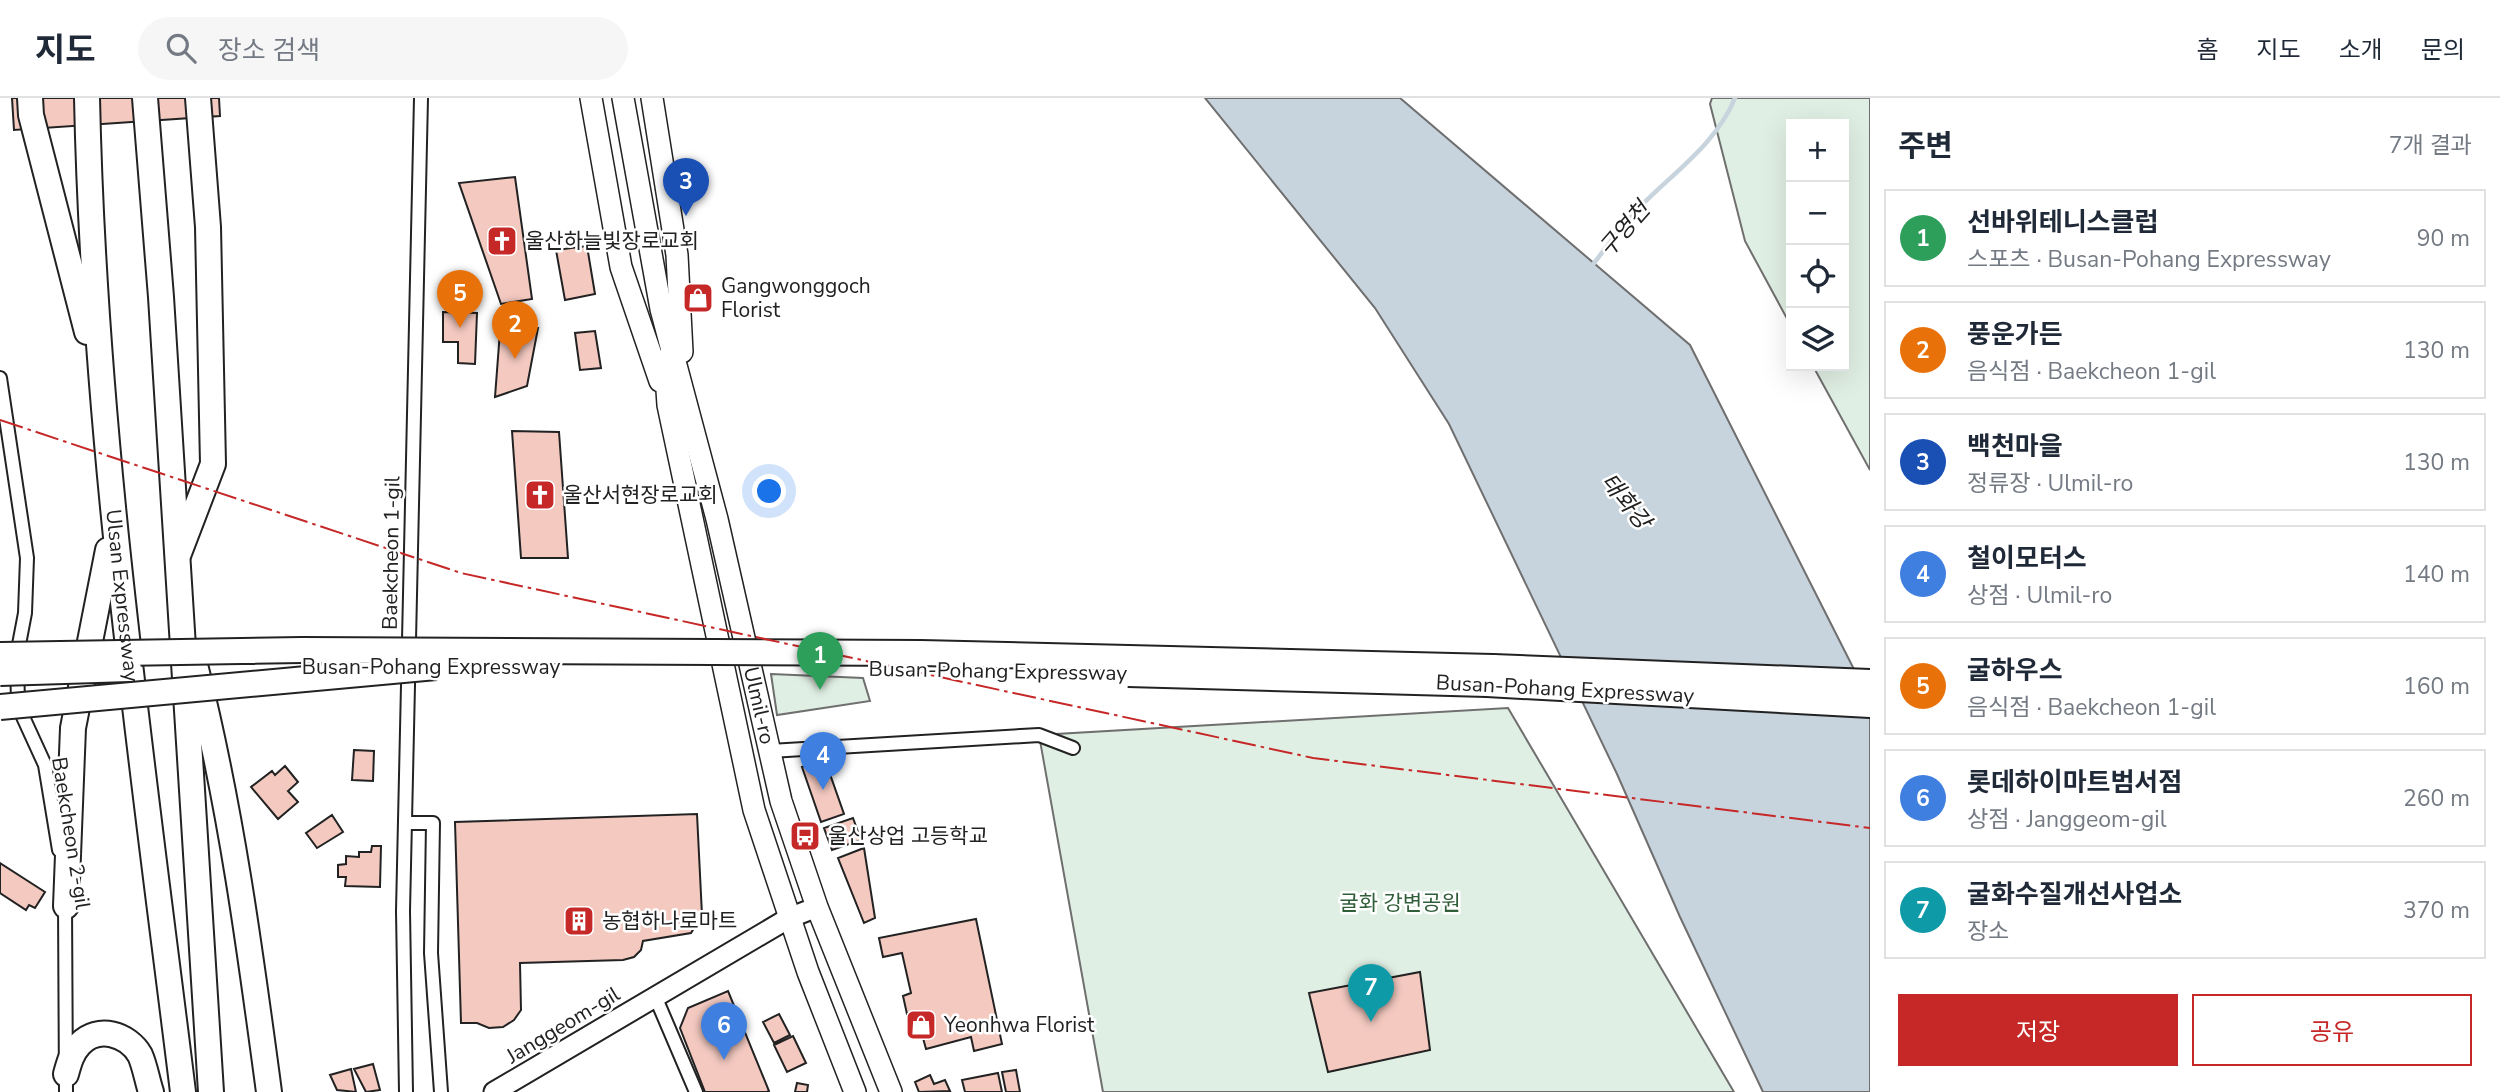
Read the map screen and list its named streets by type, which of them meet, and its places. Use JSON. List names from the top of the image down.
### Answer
{
  "streets": {
    "highway": ["Ulsan Expressway", "Busan-Pohang Expressway"],
    "main road": ["Ulmil-ro", "Janggeom-gil"],
    "street": ["Baekcheon 1-gil", "Baekcheon 2-gil"]
  },
  "crossings": [
    ["Ulmil-ro", "Janggeom-gil"]
  ],
  "water": ["구영천", "태화강"],
  "parks": ["굴화 강변공원"],
  "places": {
    "church": ["울산하늘빛장로교회", "울산서현장로교회"],
    "shop": ["Gangwonggoch Florist", "Yeonhwa Florist"],
    "bus stop": ["울산상업 고등학교"],
    "building": ["농협하나로마트"]
  },
  "page": {
    "header": "지도",
    "search": "장소 검색",
    "nav": [
      "홈",
      "지도",
      "소개",
      "문의"
    ],
    "heading": ["주변", "7개 결과"],
    "map_buttons": ["+", "−"],
    "pins": [
      "3",
      "5",
      "2",
      "1",
      "4",
      "7",
      "6"
    ],
    "list": [
      {
        "mark": "1",
        "name": "선바위테니스클럽",
        "note": "스포츠 · Busan-Pohang Expressway",
        "value": "90 m"
      },
      {
        "mark": "2",
        "name": "풍운가든",
        "note": "음식점 · Baekcheon 1-gil",
        "value": "130 m"
      },
      {
        "mark": "3",
        "name": "백천마을",
        "note": "정류장 · Ulmil-ro",
        "value": "130 m"
      },
      {
        "mark": "4",
        "name": "철이모터스",
        "note": "상점 · Ulmil-ro",
        "value": "140 m"
      },
      {
        "mark": "5",
        "name": "굴하우스",
        "note": "음식점 · Baekcheon 1-gil",
        "value": "160 m"
      },
      {
        "mark": "6",
        "name": "롯데하이마트범서점",
        "note": "상점 · Janggeom-gil",
        "value": "260 m"
      },
      {
        "mark": "7",
        "name": "굴화수질개선사업소",
        "note": "장소",
        "value": "370 m"
      }
    ],
    "buttons": ["저장", "공유"]
  }
}
